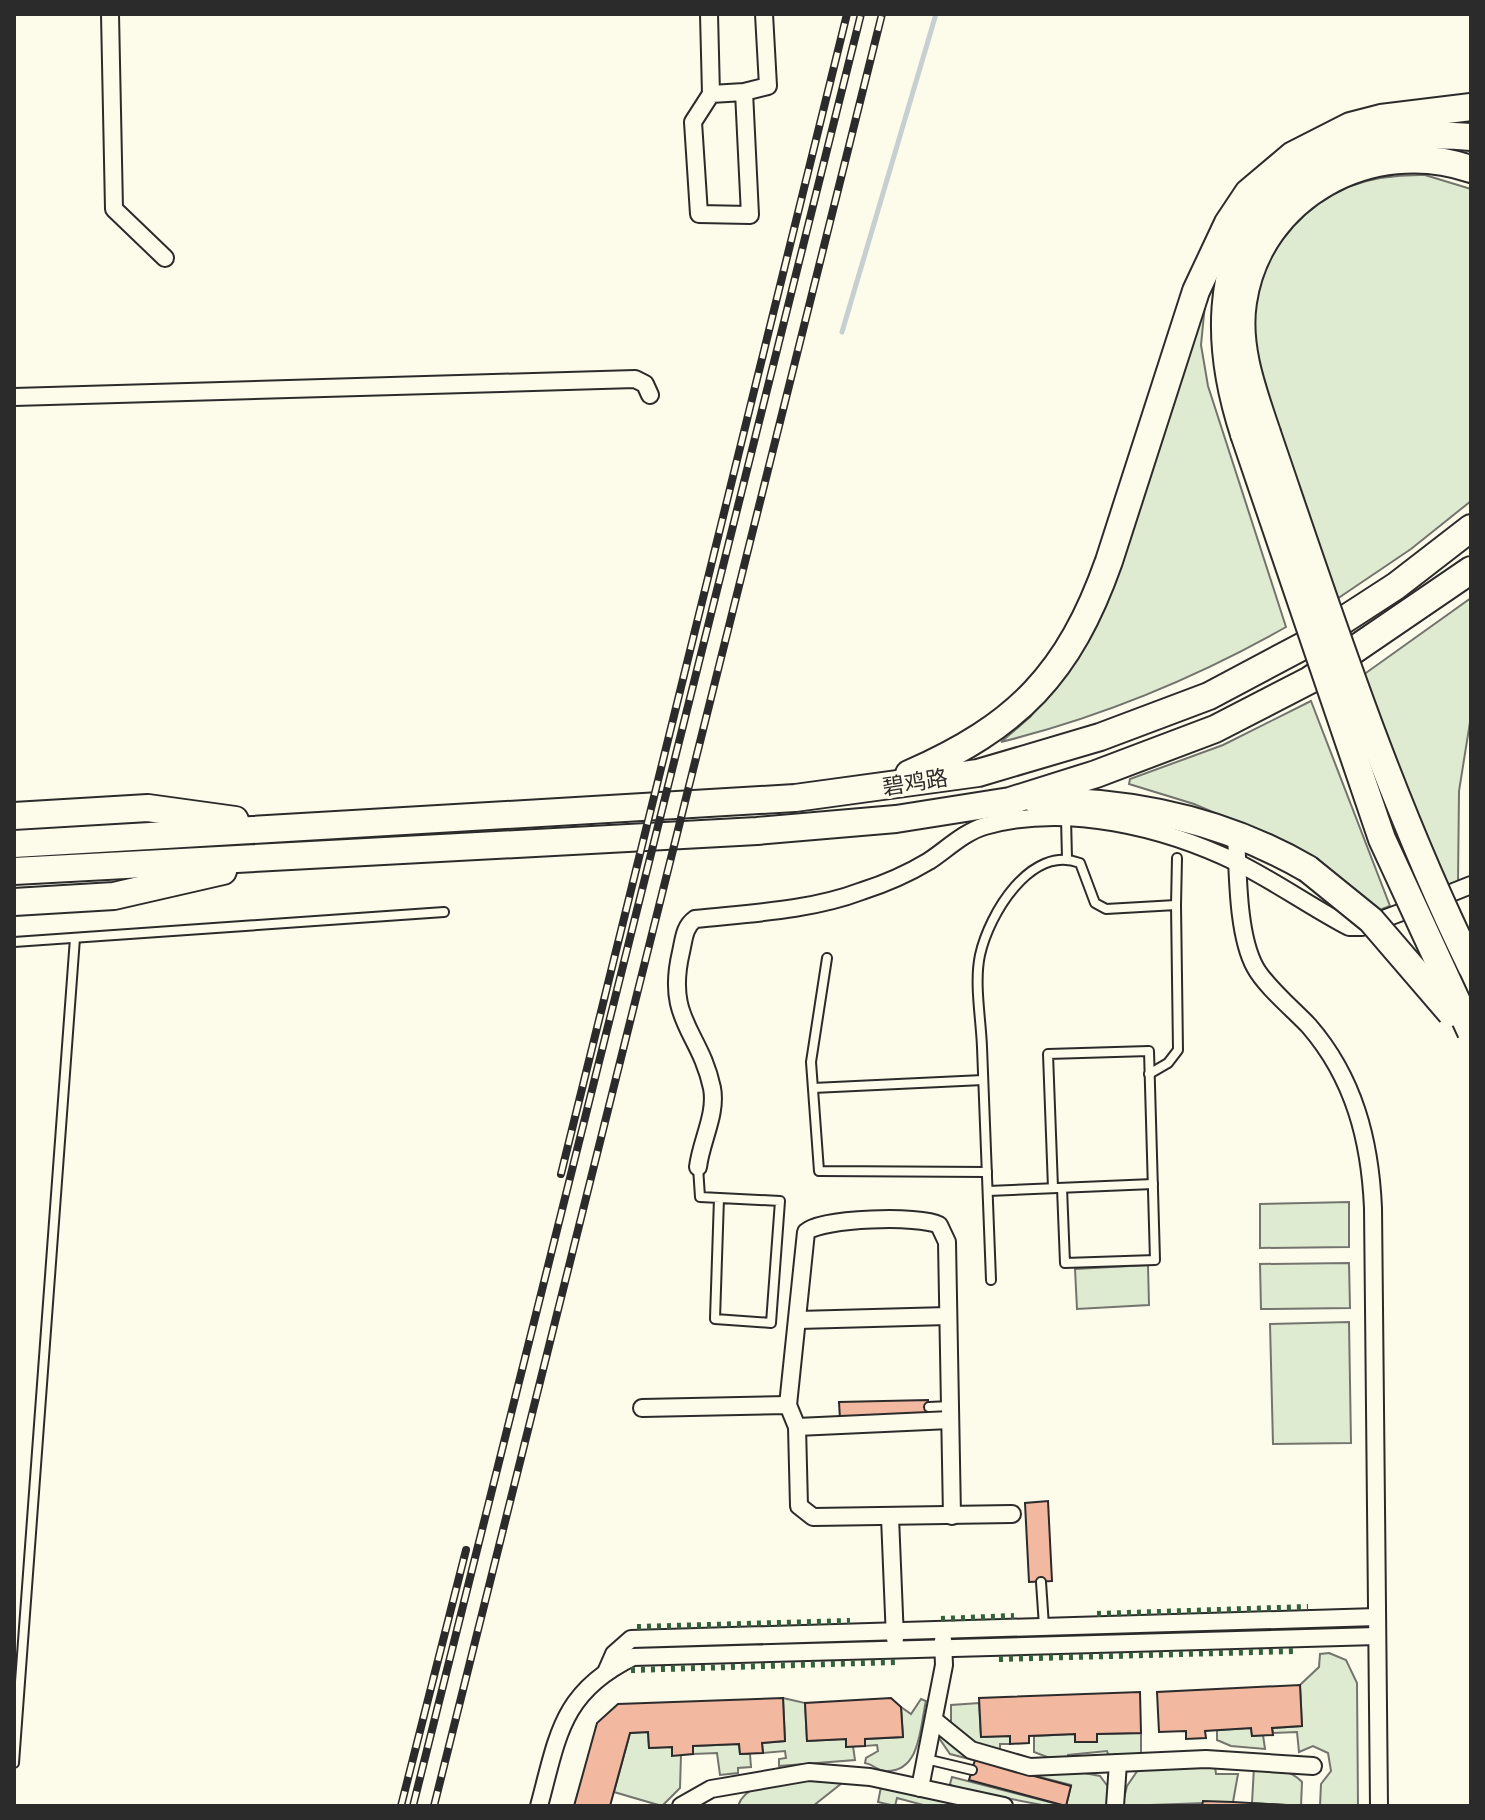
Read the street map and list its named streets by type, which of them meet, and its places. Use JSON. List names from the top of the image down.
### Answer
{
  "streets": {
    "highway": ["碧鸡路"]
  }
}
